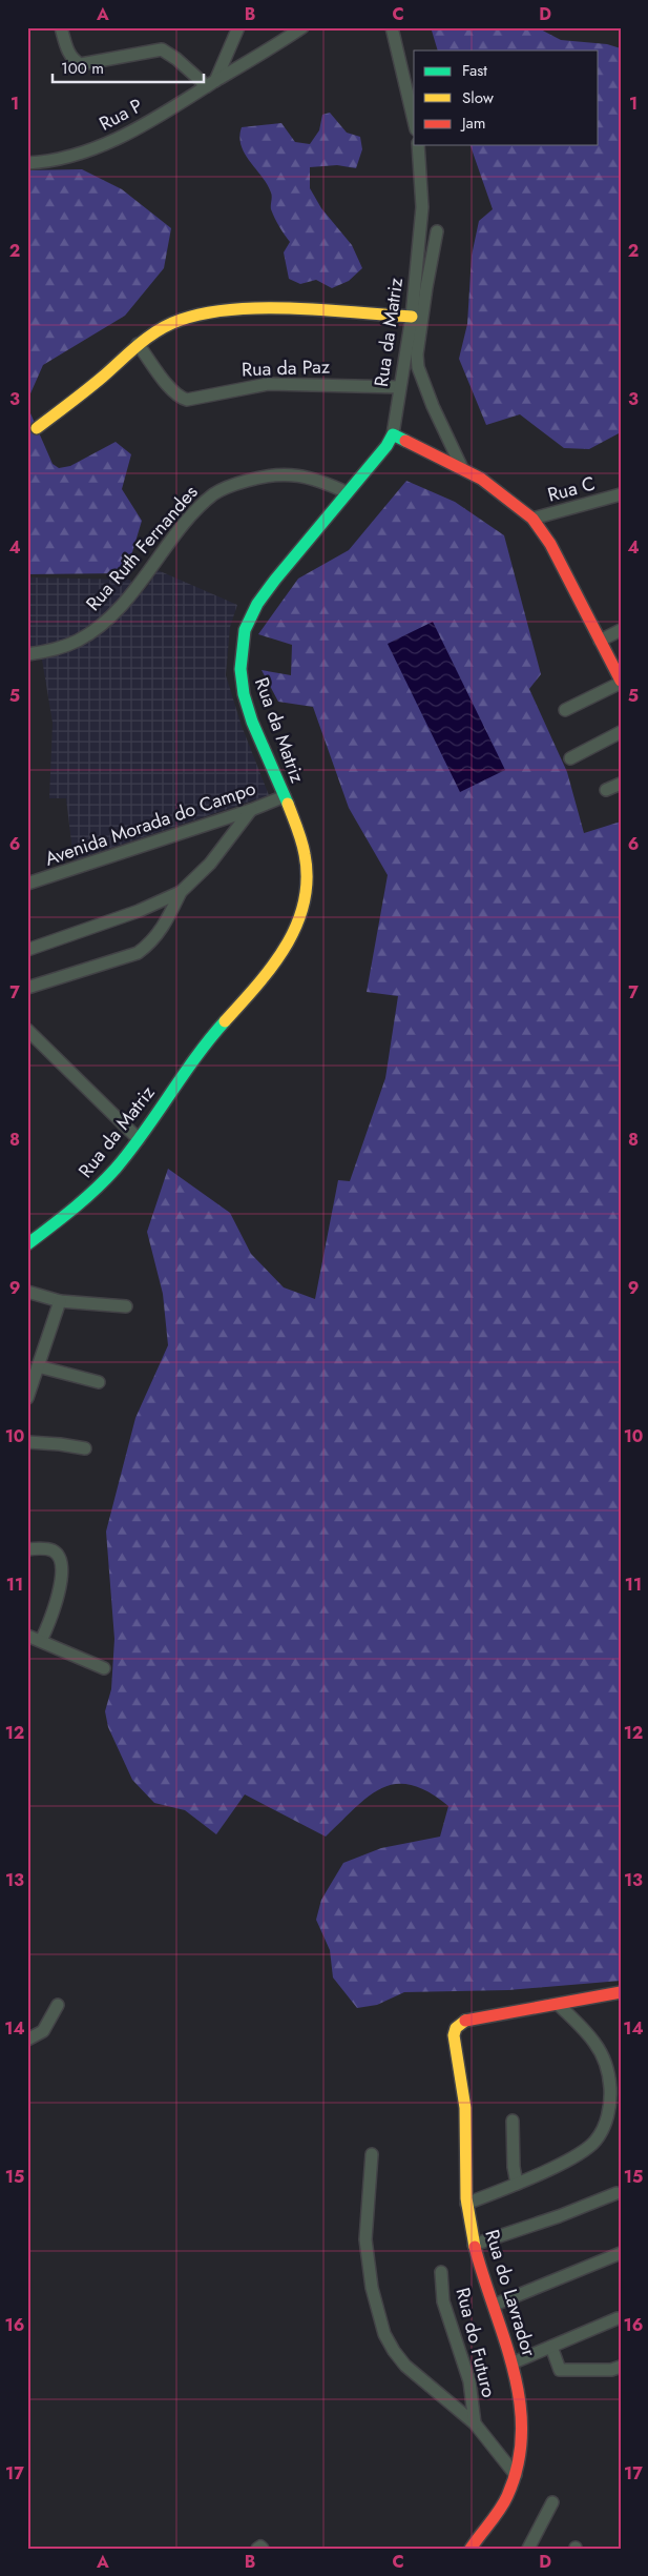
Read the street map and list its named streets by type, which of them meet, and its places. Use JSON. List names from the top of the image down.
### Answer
{
  "streets": {
    "street": [
      "Rua P",
      "Rua da Matriz",
      "Rua da Paz",
      "Rua C",
      "Rua Ruth Fernandes",
      "Avenida Morada do Campo",
      "Rua do Lavrador",
      "Rua do Futuro"
    ]
  },
  "crossings": [
    ["Rua da Matriz", "Rua da Paz"],
    ["Rua da Matriz", "Rua Ruth Fernandes"],
    ["Rua da Matriz", "Avenida Morada do Campo"]
  ],
  "legend": ["Fast", "Slow", "Jam"],
  "scale_bar": "100 m",
  "grid": {
    "columns": [
      "A",
      "B",
      "C",
      "D"
    ],
    "rows": [
      "1",
      "2",
      "3",
      "4",
      "5",
      "6",
      "7",
      "8",
      "9",
      "10",
      "11",
      "12",
      "13",
      "14",
      "15",
      "16",
      "17"
    ]
  }
}
